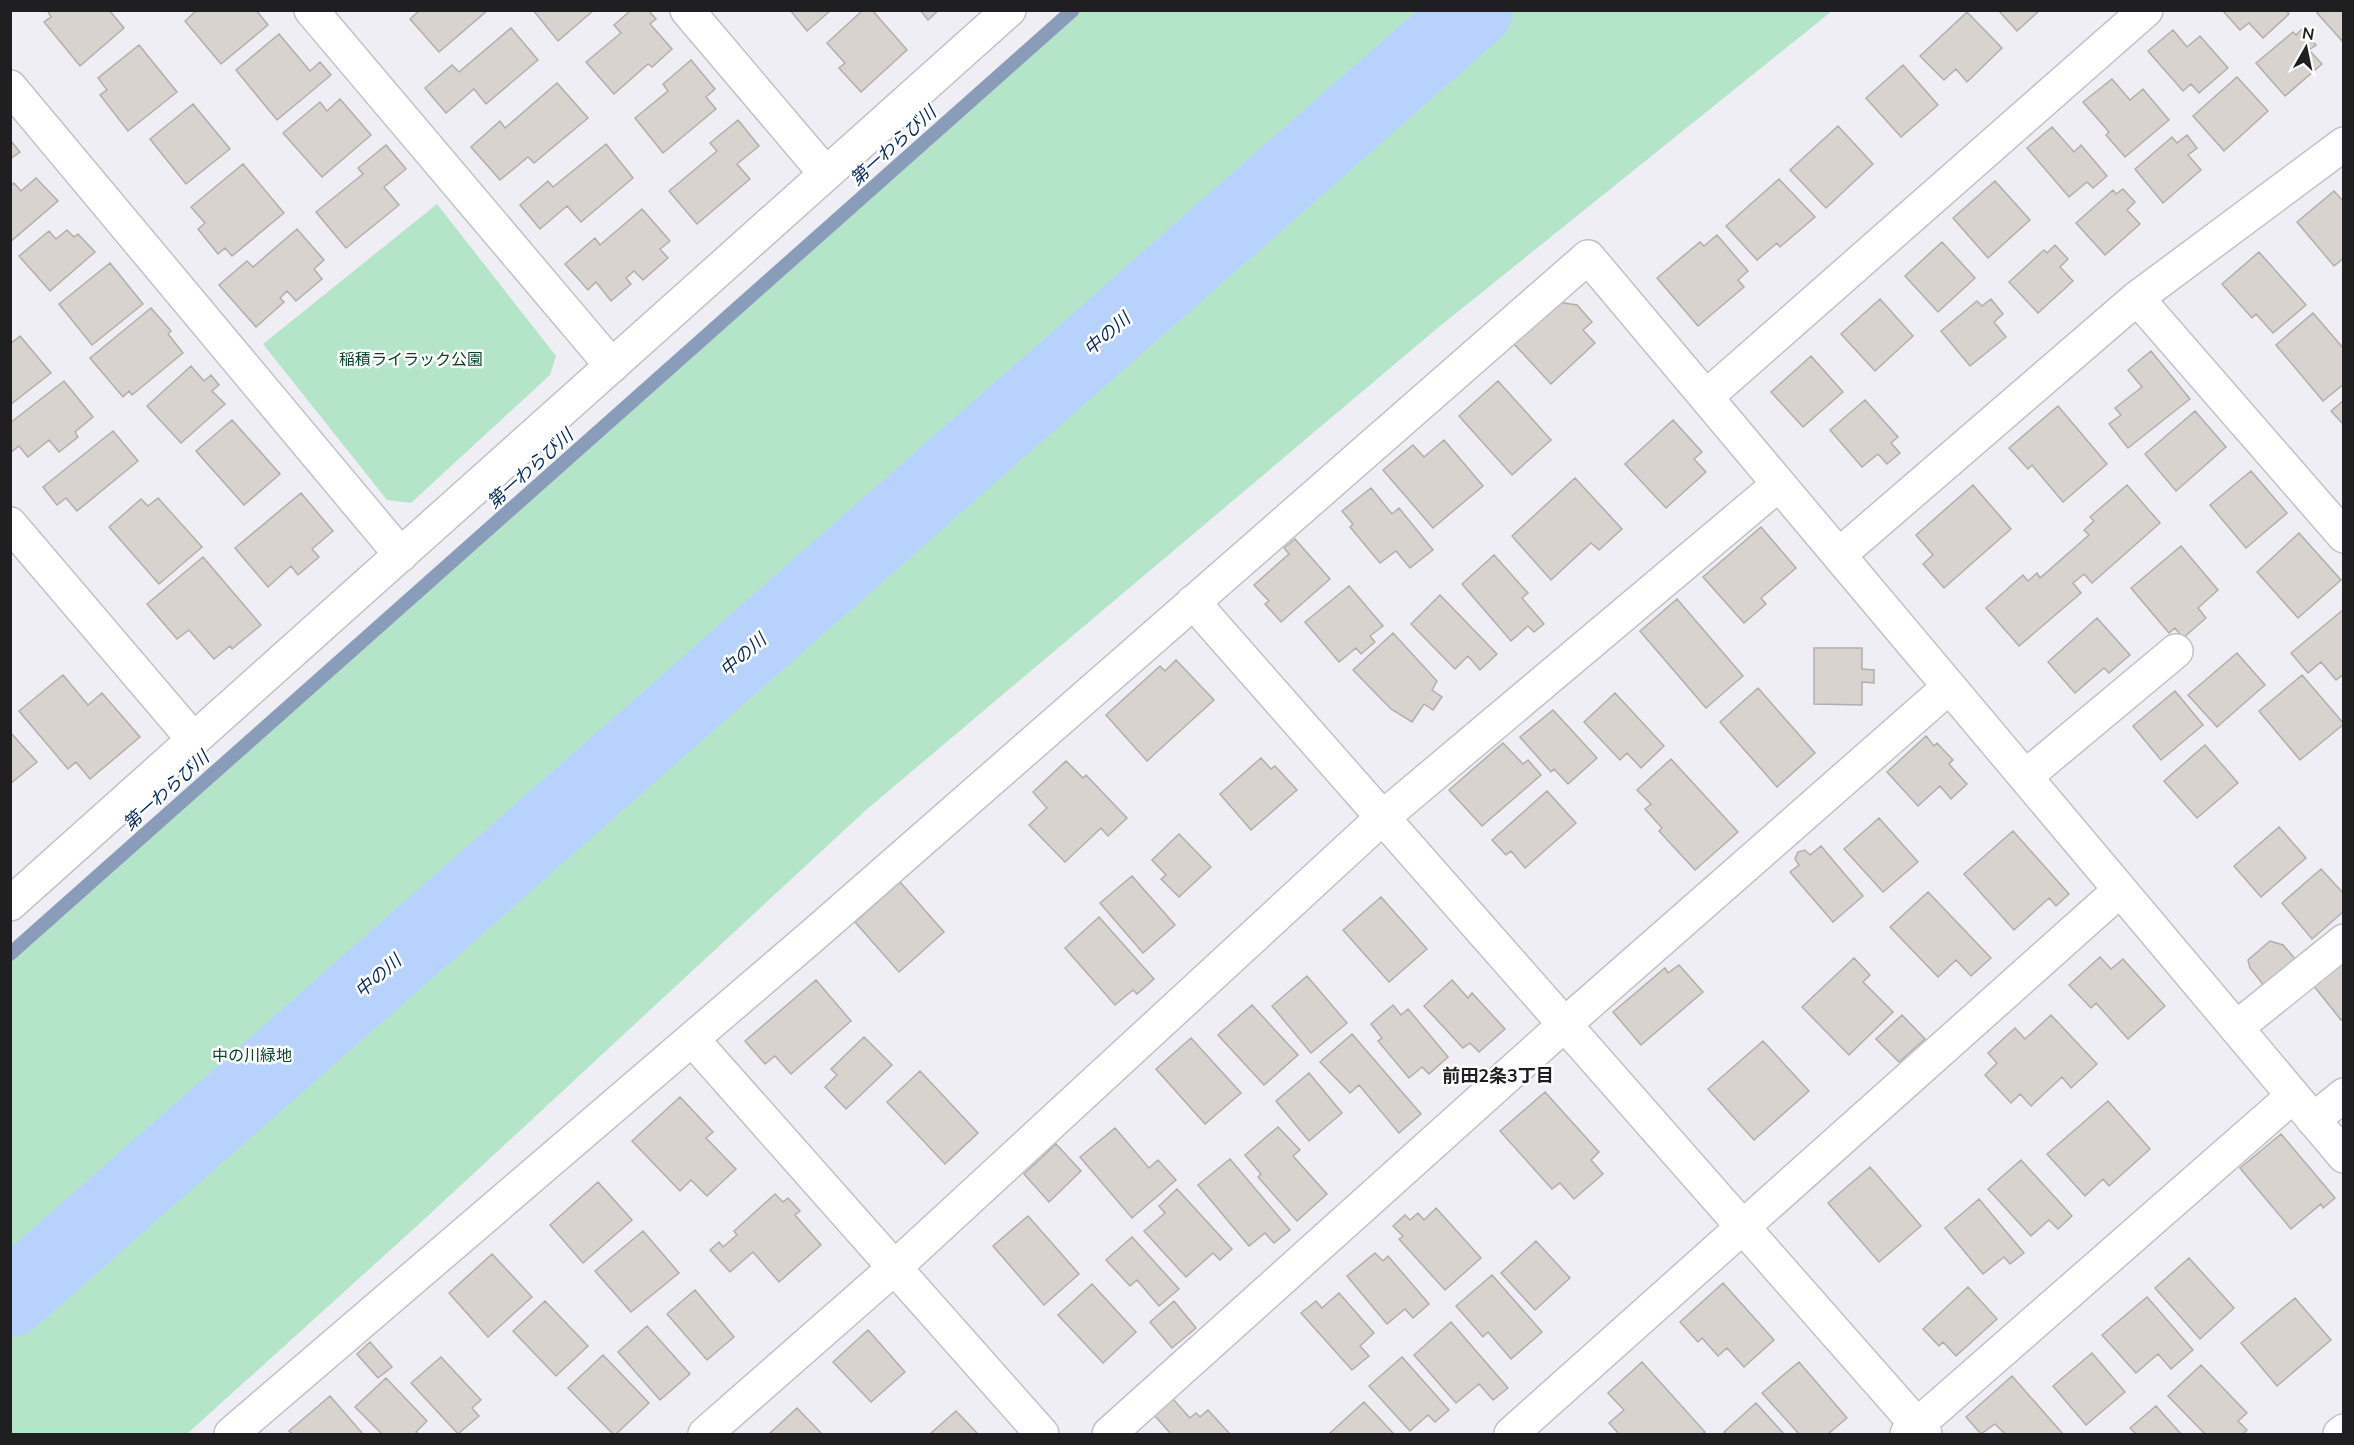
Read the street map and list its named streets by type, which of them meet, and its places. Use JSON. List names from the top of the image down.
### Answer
{
  "districts": ["前田2条3丁目"],
  "water": ["第一わらび川", "中の川"],
  "parks": ["稲積ライラック公園", "中の川緑地"],
  "north": "top"
}
